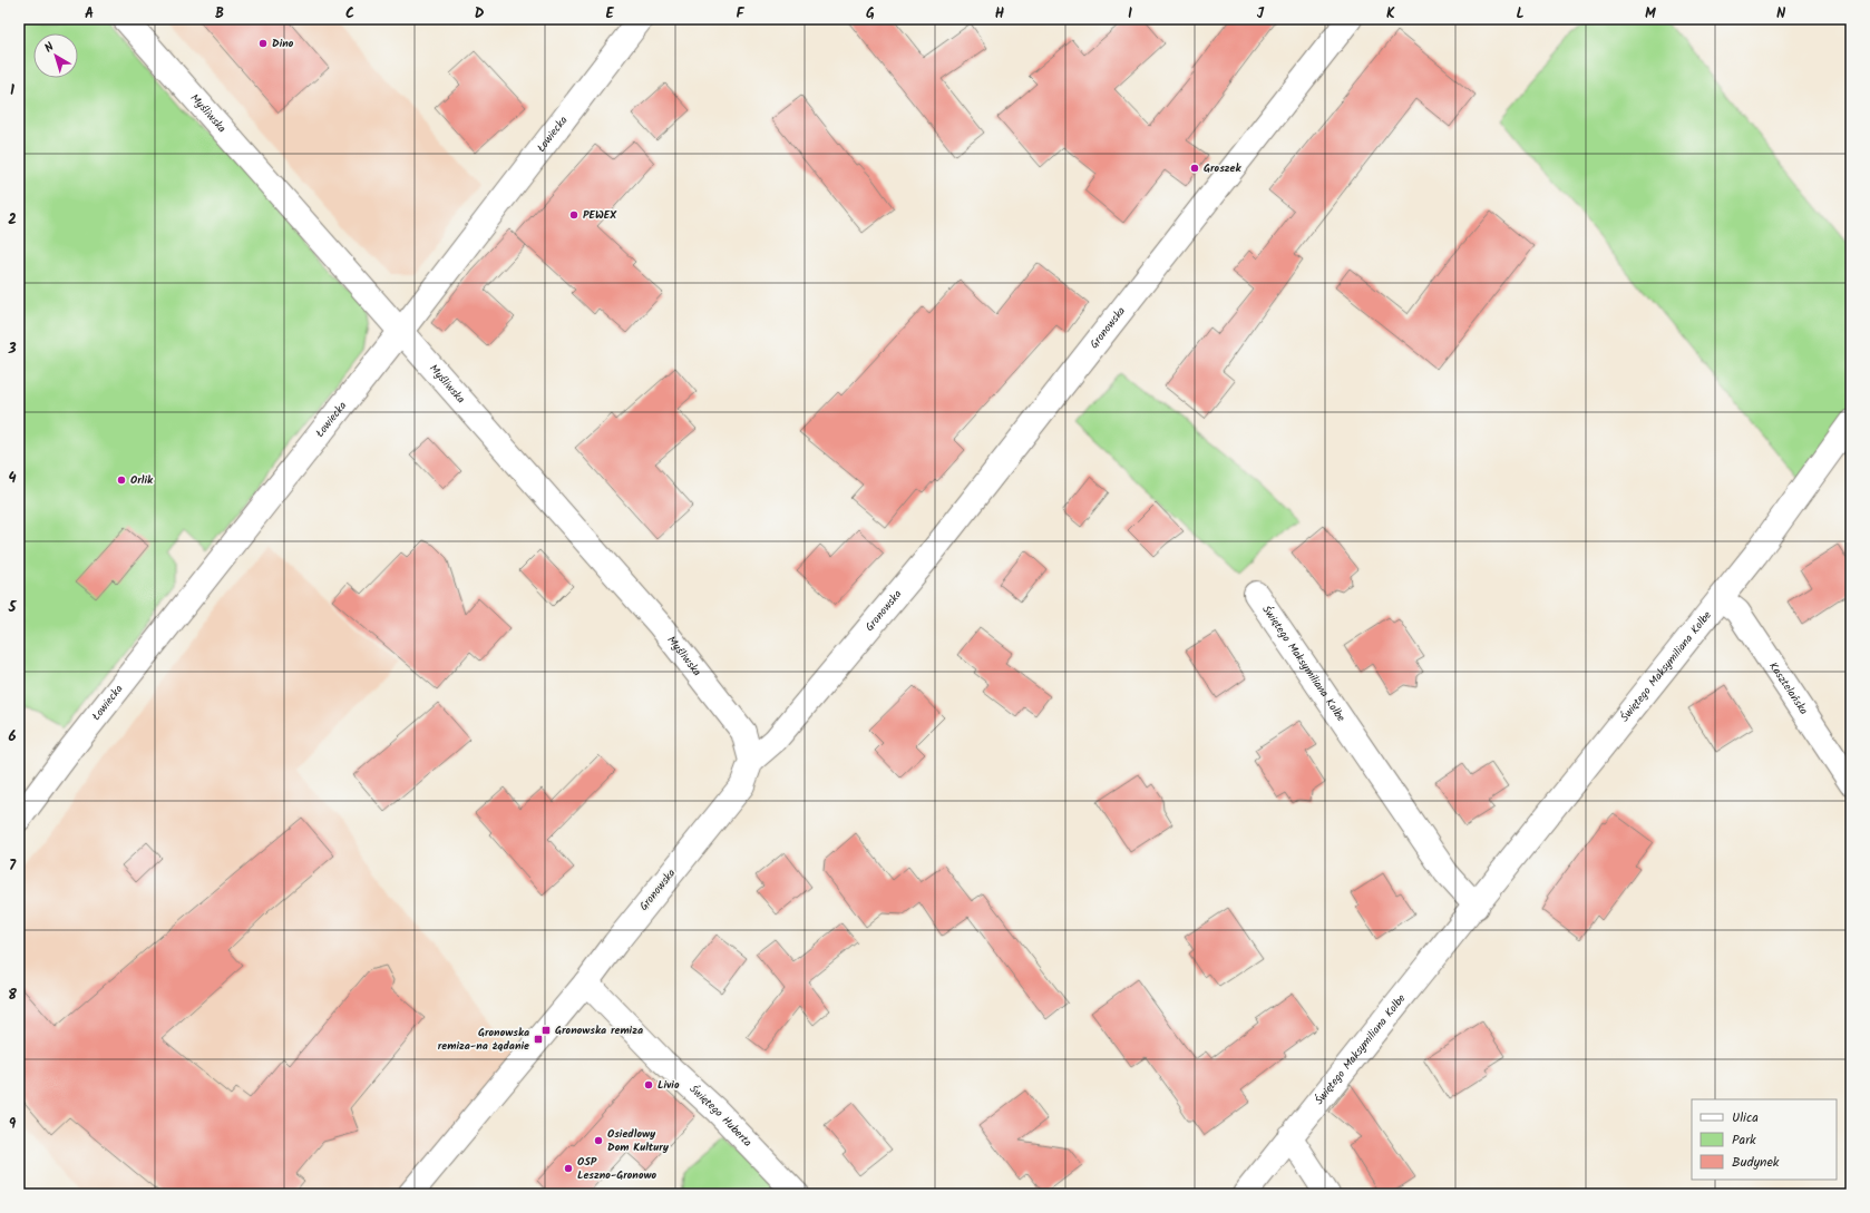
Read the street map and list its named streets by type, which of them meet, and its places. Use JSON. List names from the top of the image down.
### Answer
{
  "streets": {
    "street": [
      "Myśliwska",
      "Łowiecka",
      "Gronowska",
      "Świętego Maksymiliana Kolbe",
      "Kasztelańska",
      "Świętego Huberta"
    ]
  },
  "crossings": [
    ["Myśliwska", "Łowiecka"],
    ["Myśliwska", "Gronowska"],
    ["Gronowska", "Świętego Huberta"],
    ["Świętego Maksymiliana Kolbe", "Kasztelańska"]
  ],
  "places": {
    "other": [
      "Dino",
      "Groszek",
      "PEWEX",
      "Orlik",
      "Livio",
      "Osiedlowy Dom Kultury",
      "OSP Leszno-Gronowo"
    ],
    "transit": ["Gronowska remiza", "Gronowska remiza-na żądanie"]
  },
  "legend": ["Ulica", "Park", "Budynek"],
  "north": "top left",
  "grid": {
    "columns": [
      "A",
      "B",
      "C",
      "D",
      "E",
      "F",
      "G",
      "H",
      "I",
      "J",
      "K",
      "L",
      "M",
      "N"
    ],
    "rows": [
      "1",
      "2",
      "3",
      "4",
      "5",
      "6",
      "7",
      "8",
      "9"
    ]
  }
}
